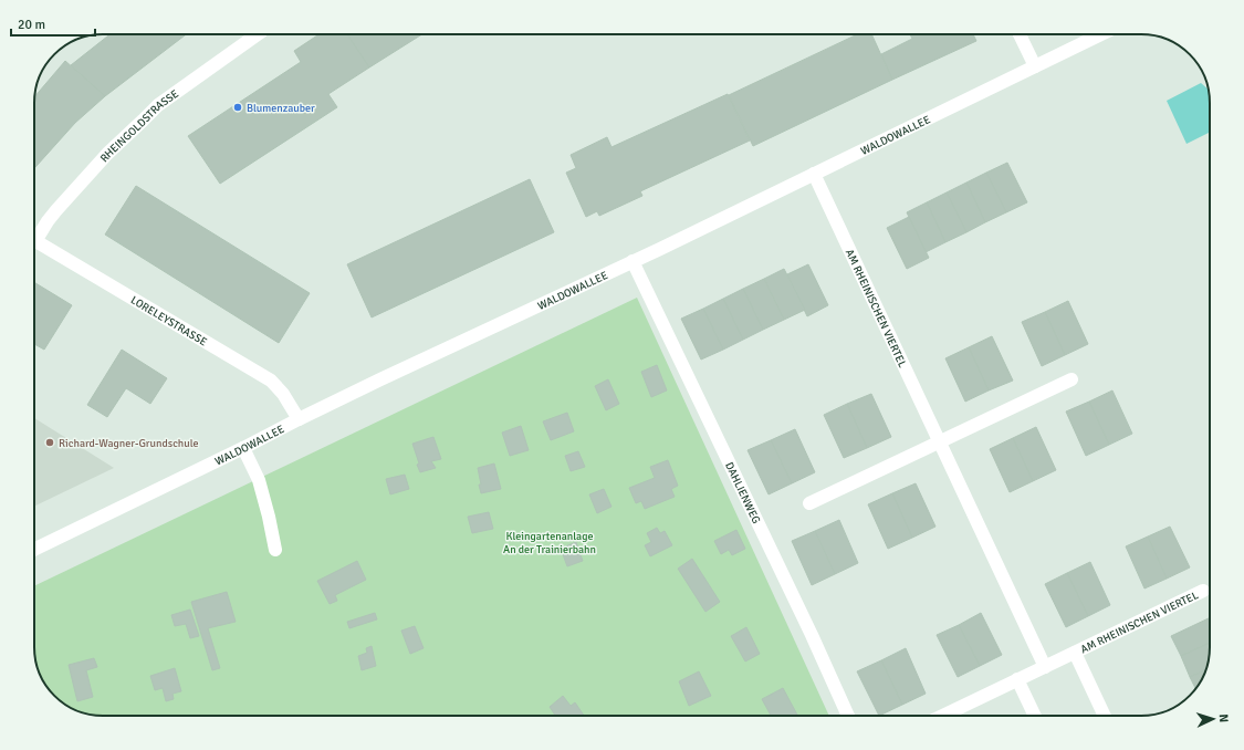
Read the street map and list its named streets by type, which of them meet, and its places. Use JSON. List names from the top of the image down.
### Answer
{
  "streets": {
    "street": [
      "RHEINGOLDSTRASSE",
      "WALDOWALLEE",
      "AM RHEINISCHEN VIERTEL",
      "LORELEYSTRASSE",
      "DAHLIENWEG"
    ]
  },
  "crossings": [
    ["WALDOWALLEE", "AM RHEINISCHEN VIERTEL"],
    ["WALDOWALLEE", "LORELEYSTRASSE"],
    ["WALDOWALLEE", "DAHLIENWEG"]
  ],
  "parks": ["Kleingartenanlage An der Trainierbahn"],
  "places": ["Blumenzauber", "Richard-Wagner-Grundschule"],
  "scale_bar": "20 m",
  "north": "right"
}
